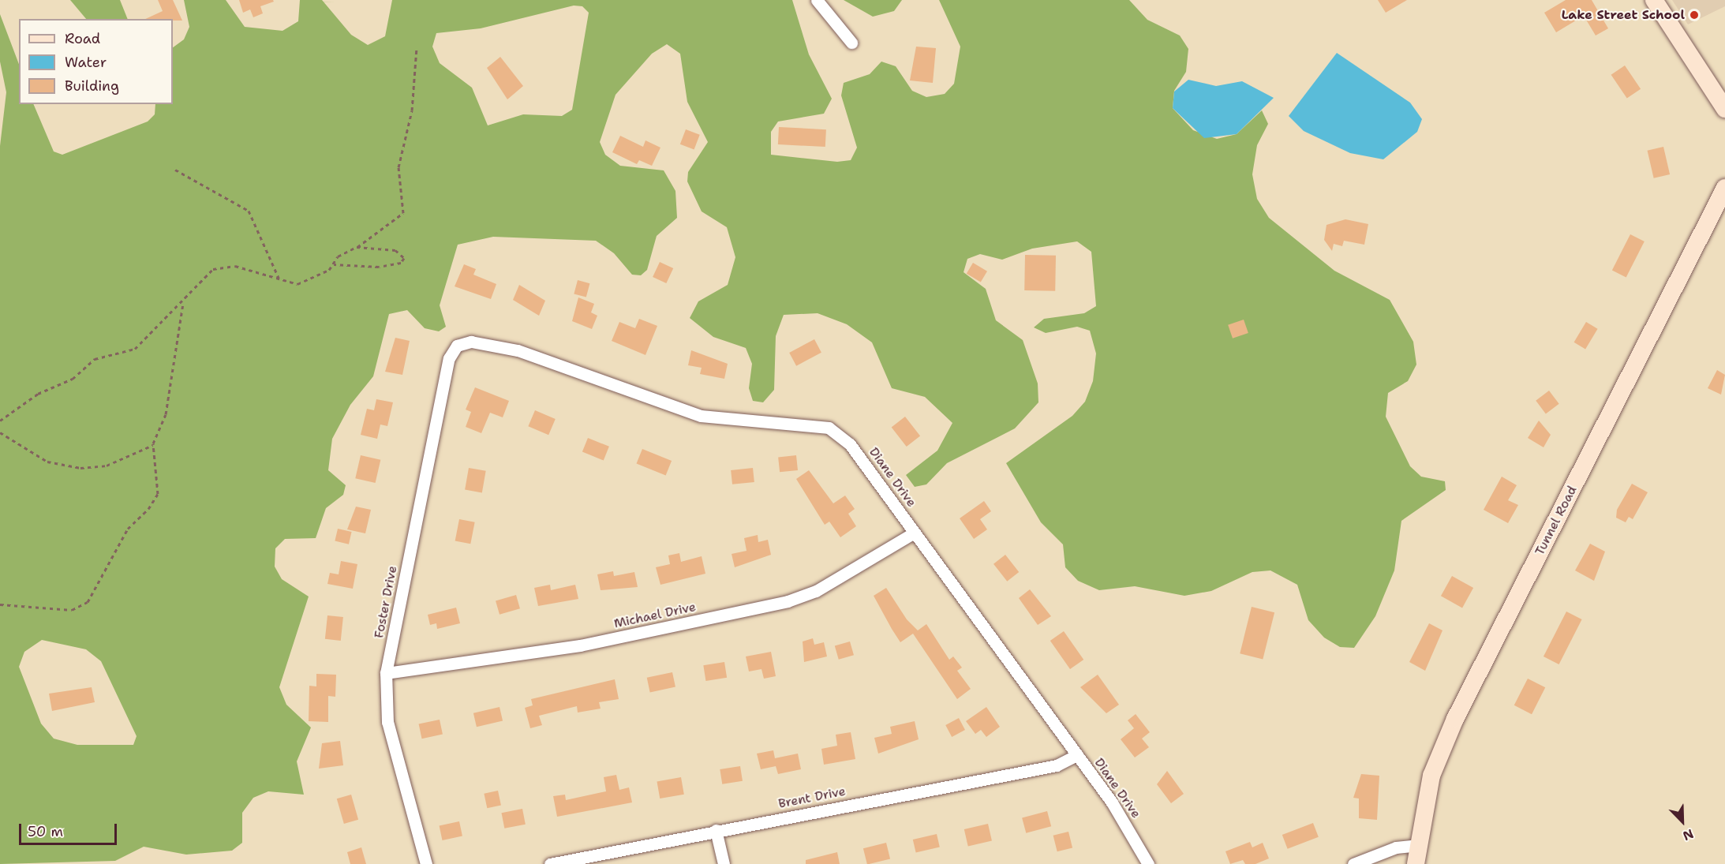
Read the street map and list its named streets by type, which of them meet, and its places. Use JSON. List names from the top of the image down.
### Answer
{
  "streets": {
    "main road": ["Tunnel Road"],
    "street": [
      "Diane Drive",
      "Foster Drive",
      "Michael Drive",
      "Brent Drive"
    ]
  },
  "crossings": [
    ["Diane Drive", "Foster Drive"],
    ["Diane Drive", "Michael Drive"],
    ["Diane Drive", "Brent Drive"],
    ["Foster Drive", "Michael Drive"]
  ],
  "places": ["Lake Street School"],
  "legend": ["Road", "Water", "Building"],
  "scale_bar": "50 m",
  "north": "bottom right"
}
